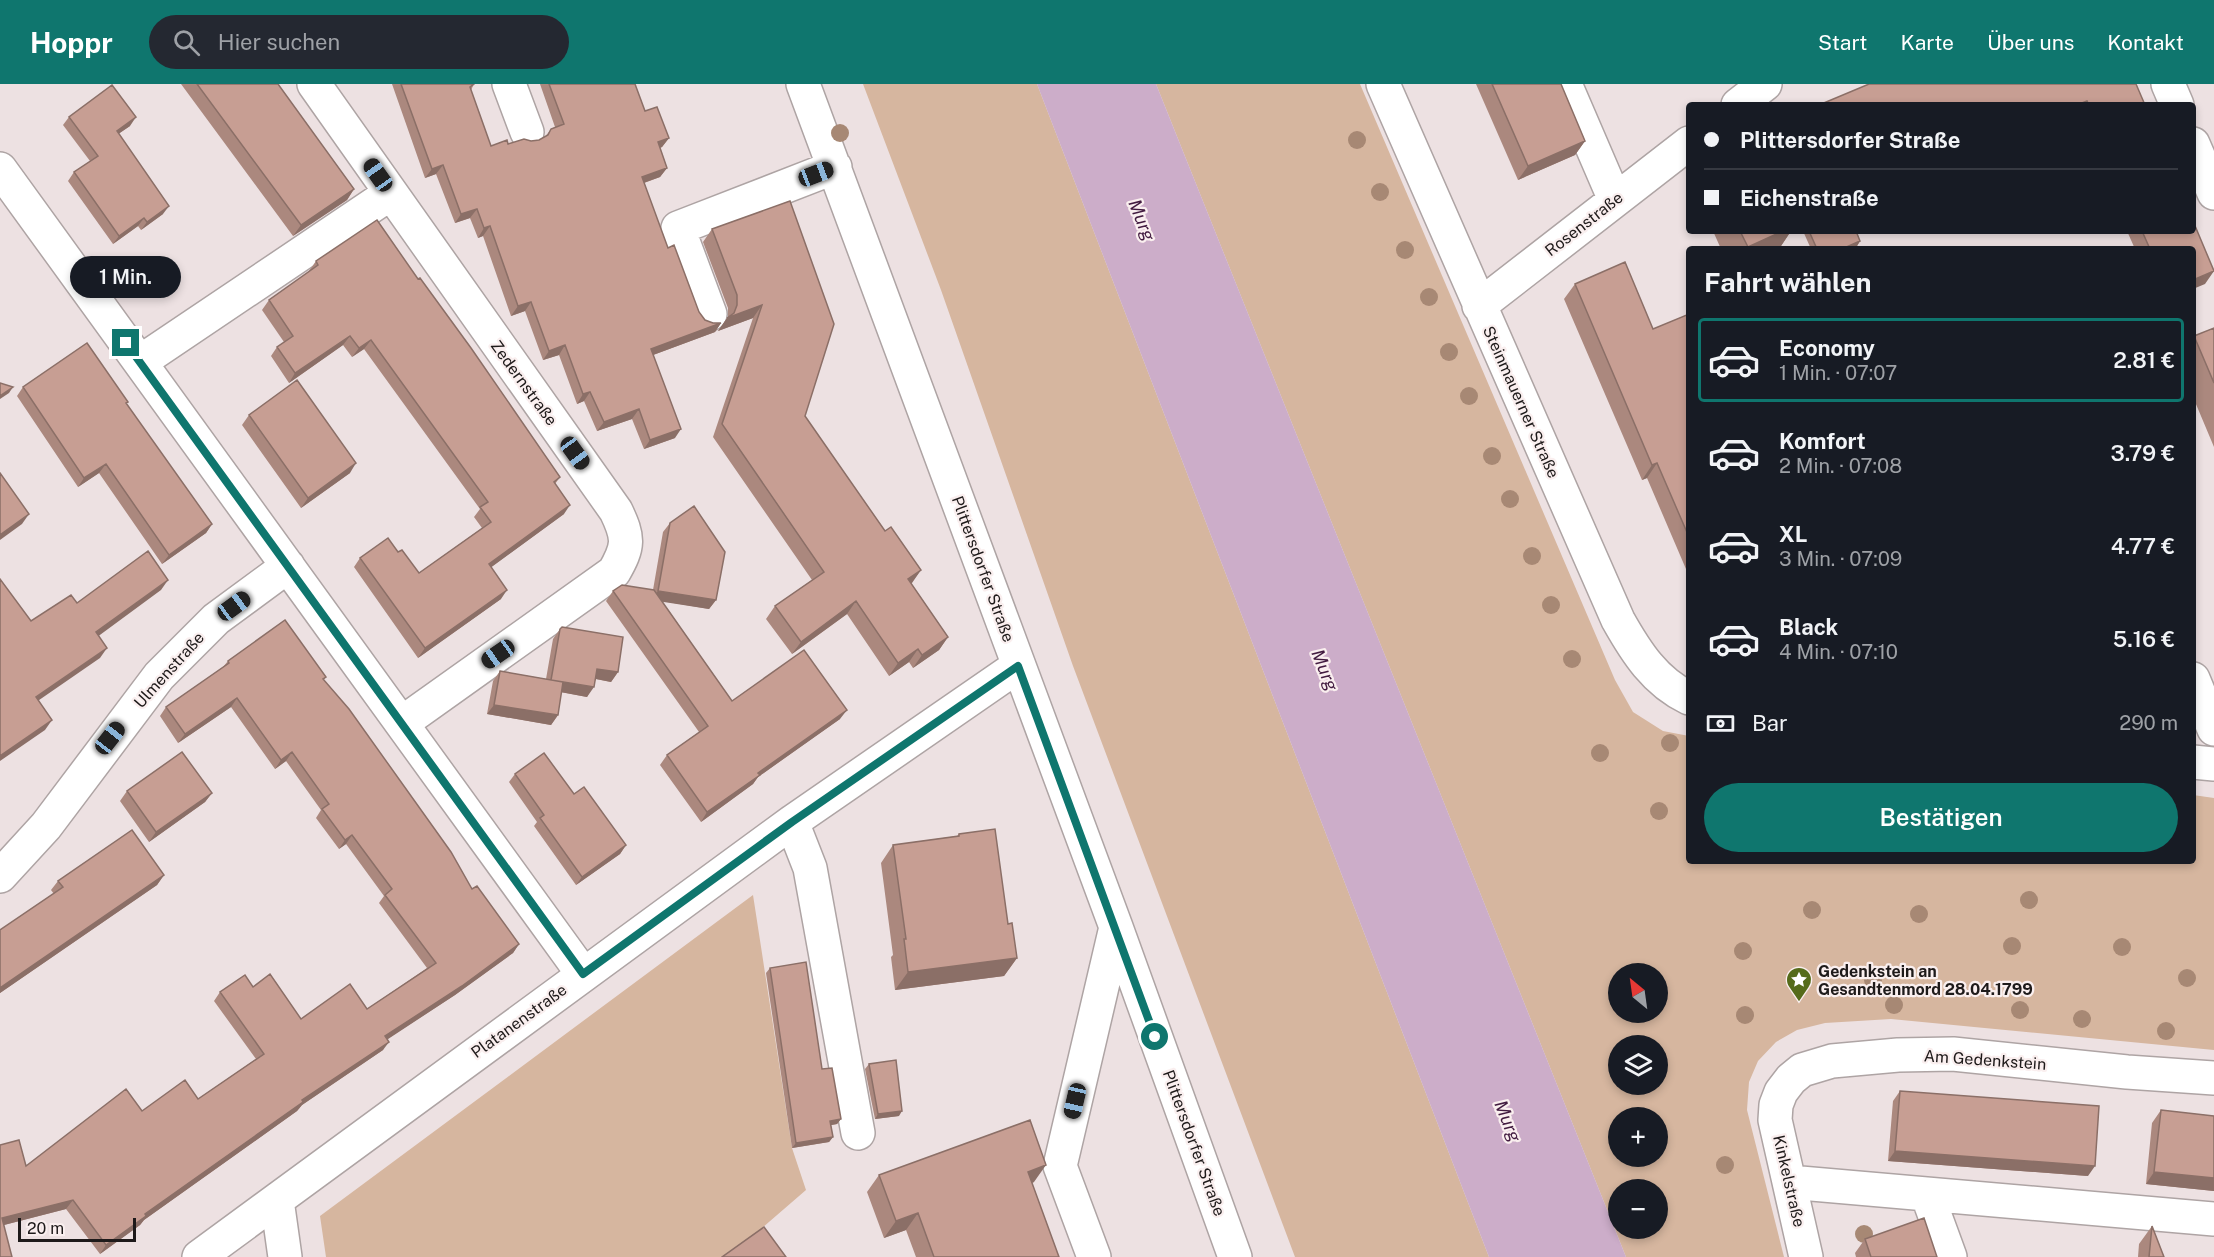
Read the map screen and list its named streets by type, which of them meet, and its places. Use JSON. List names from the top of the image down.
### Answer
{
  "streets": {
    "street": [
      "Rosenstraße",
      "Zedernstraße",
      "Steinmauerner Straße",
      "Plittersdorfer Straße",
      "Ulmenstraße",
      "Platanenstraße",
      "Am Gedenkstein",
      "Kinkelstraße"
    ]
  },
  "crossings": [
    ["Rosenstraße", "Steinmauerner Straße"],
    ["Plittersdorfer Straße", "Platanenstraße"],
    ["Am Gedenkstein", "Kinkelstraße"]
  ],
  "water": ["Murg"],
  "places": {
    "place": ["Gedenkstein an Gesandtenmord 28.04.1799"]
  },
  "scale_bar": "20 m",
  "north": "top left",
  "page": {
    "header": "Hoppr",
    "search": "Hier suchen",
    "nav": [
      "Start",
      "Karte",
      "Über uns",
      "Kontakt"
    ],
    "banner": ["Plittersdorfer Straße", "Eichenstraße"],
    "heading": "Fahrt wählen",
    "bubble": "1 Min.",
    "list": [
      {
        "name": "Economy",
        "note": "1 Min. · 07:07",
        "value": "2.81 €"
      },
      {
        "name": "Komfort",
        "note": "2 Min. · 07:08",
        "value": "3.79 €"
      },
      {
        "name": "XL",
        "note": "3 Min. · 07:09",
        "value": "4.77 €"
      },
      {
        "name": "Black",
        "note": "4 Min. · 07:10",
        "value": "5.16 €"
      }
    ],
    "pay": ["Bar", "290 m"],
    "buttons": "Bestätigen",
    "map_buttons": ["+", "−"],
    "scale": "20 m"
  }
}
